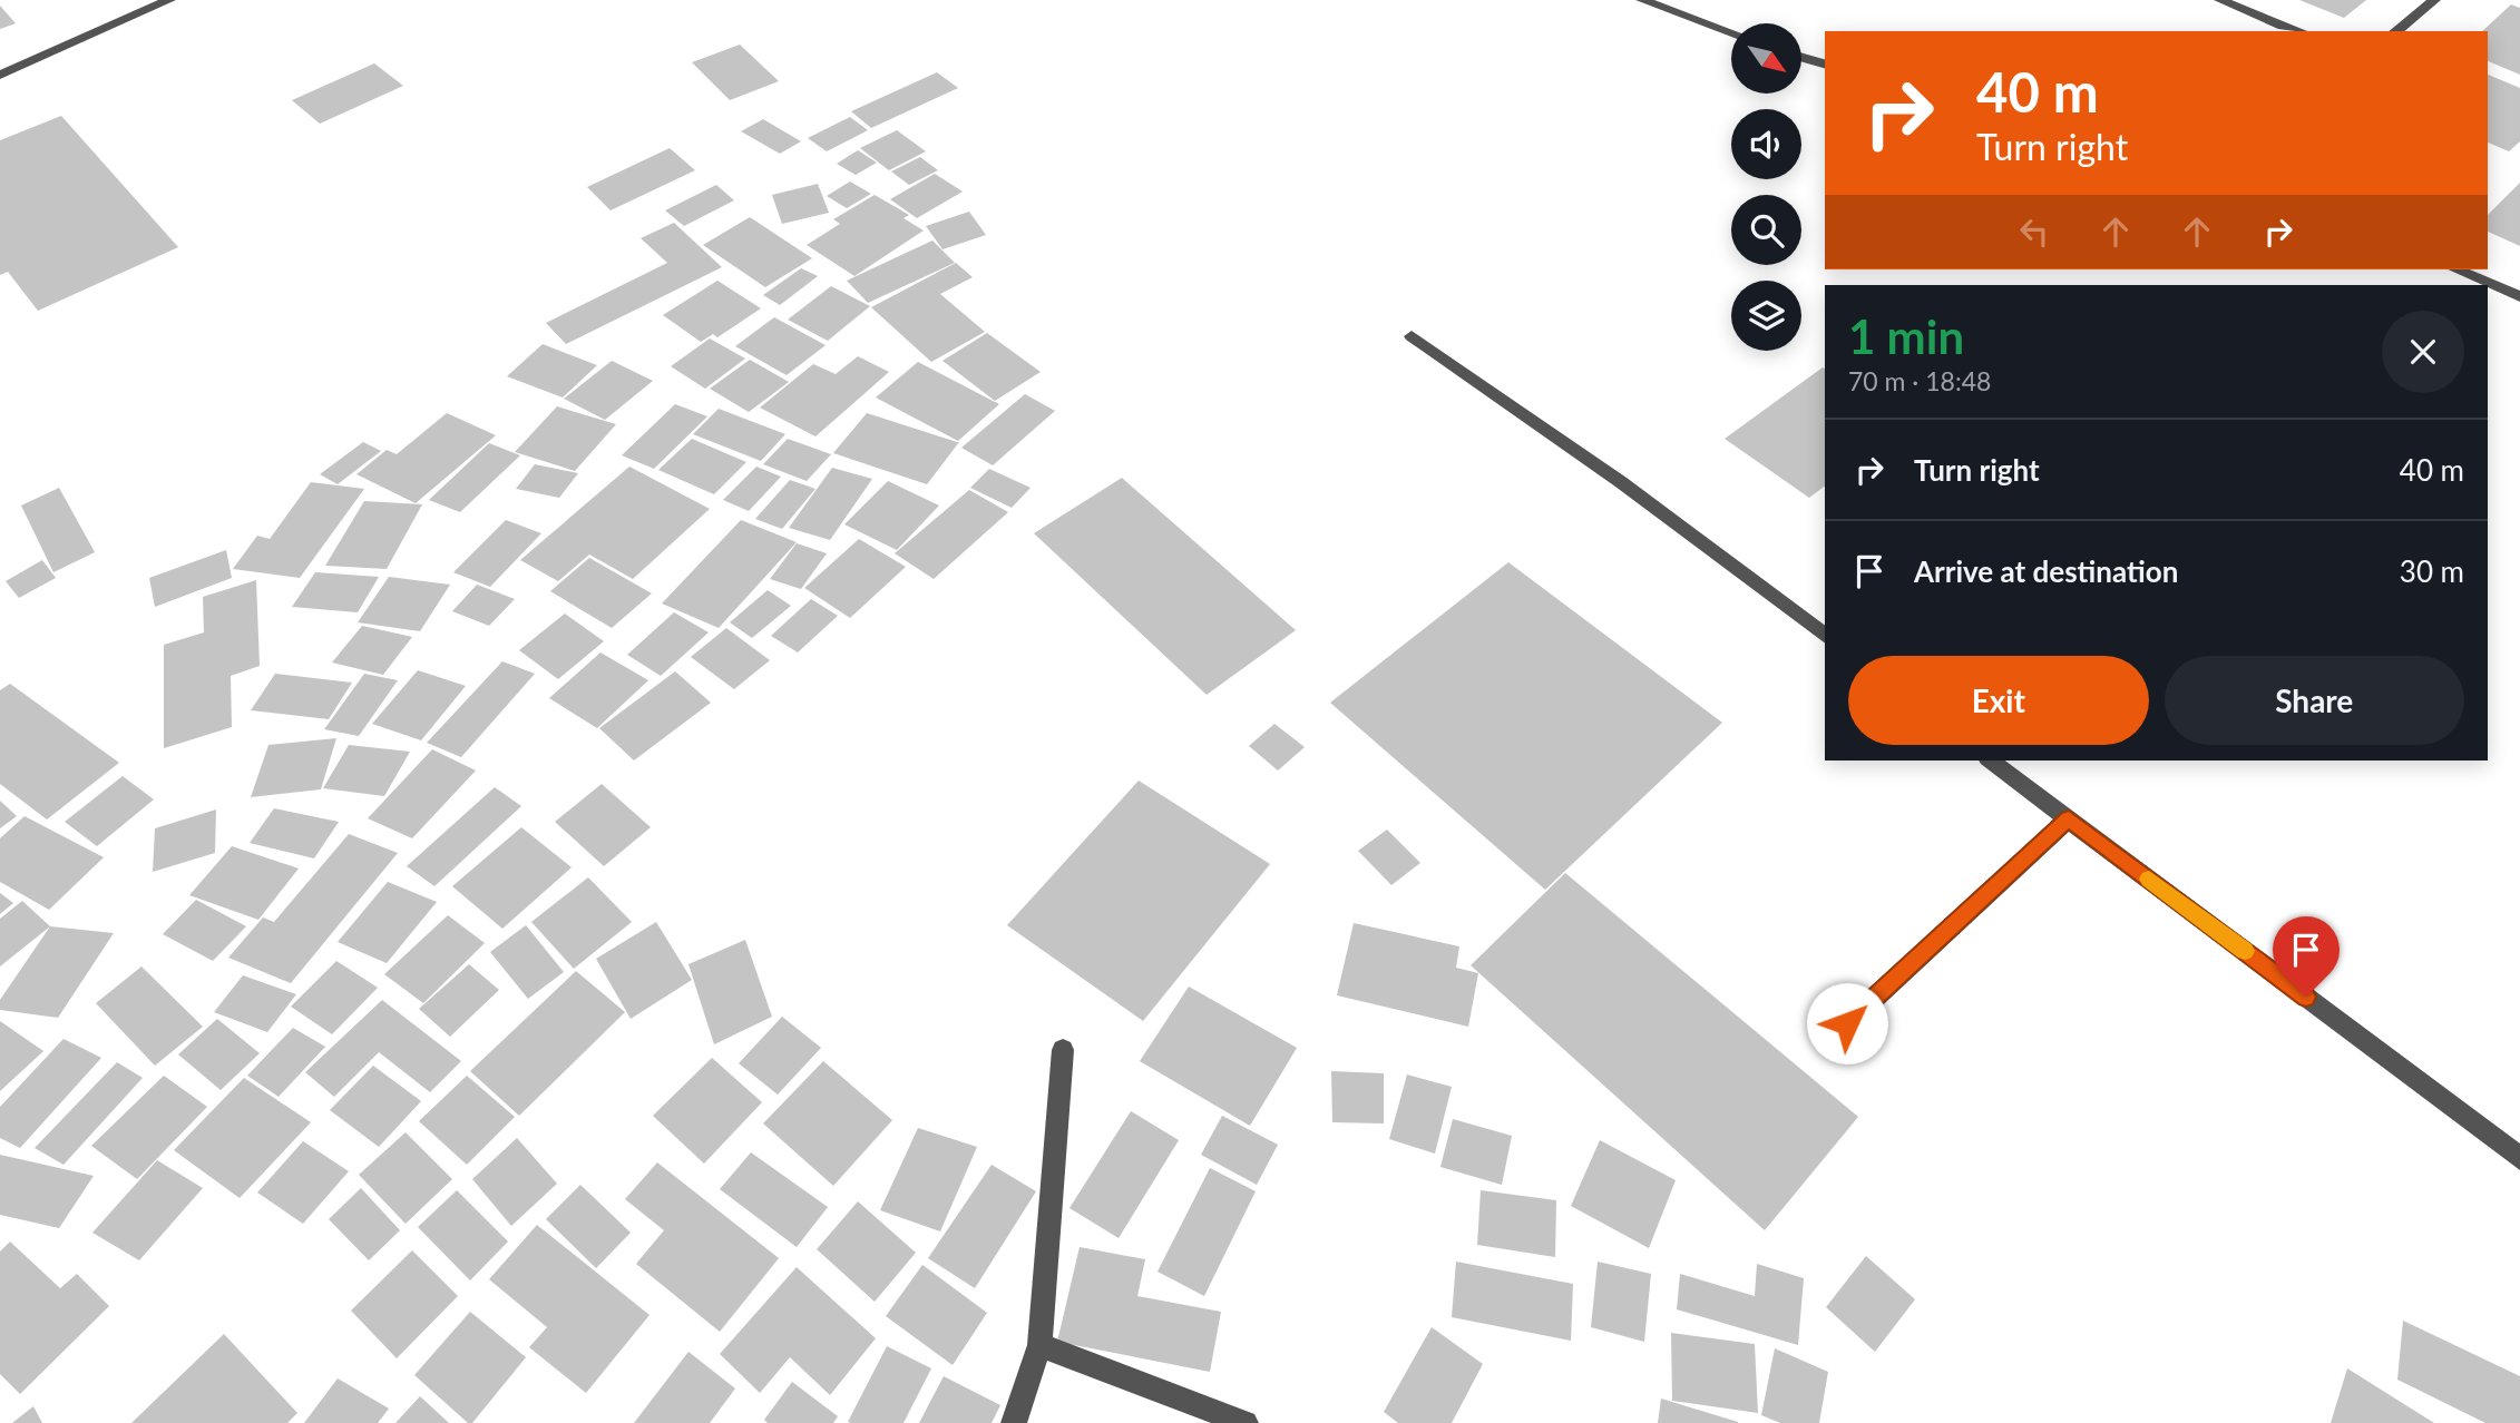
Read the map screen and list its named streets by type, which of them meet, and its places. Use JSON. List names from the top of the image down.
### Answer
{
  "north": "bottom right",
  "page": {
    "turn": ["40 m", "Turn right"],
    "heading": ["1 min", "70 m · 18:48"],
    "list": [
      {
        "name": "Turn right",
        "value": "40 m"
      },
      {
        "name": "Arrive at destination",
        "value": "30 m"
      }
    ],
    "buttons": ["Exit", "Share"]
  }
}
